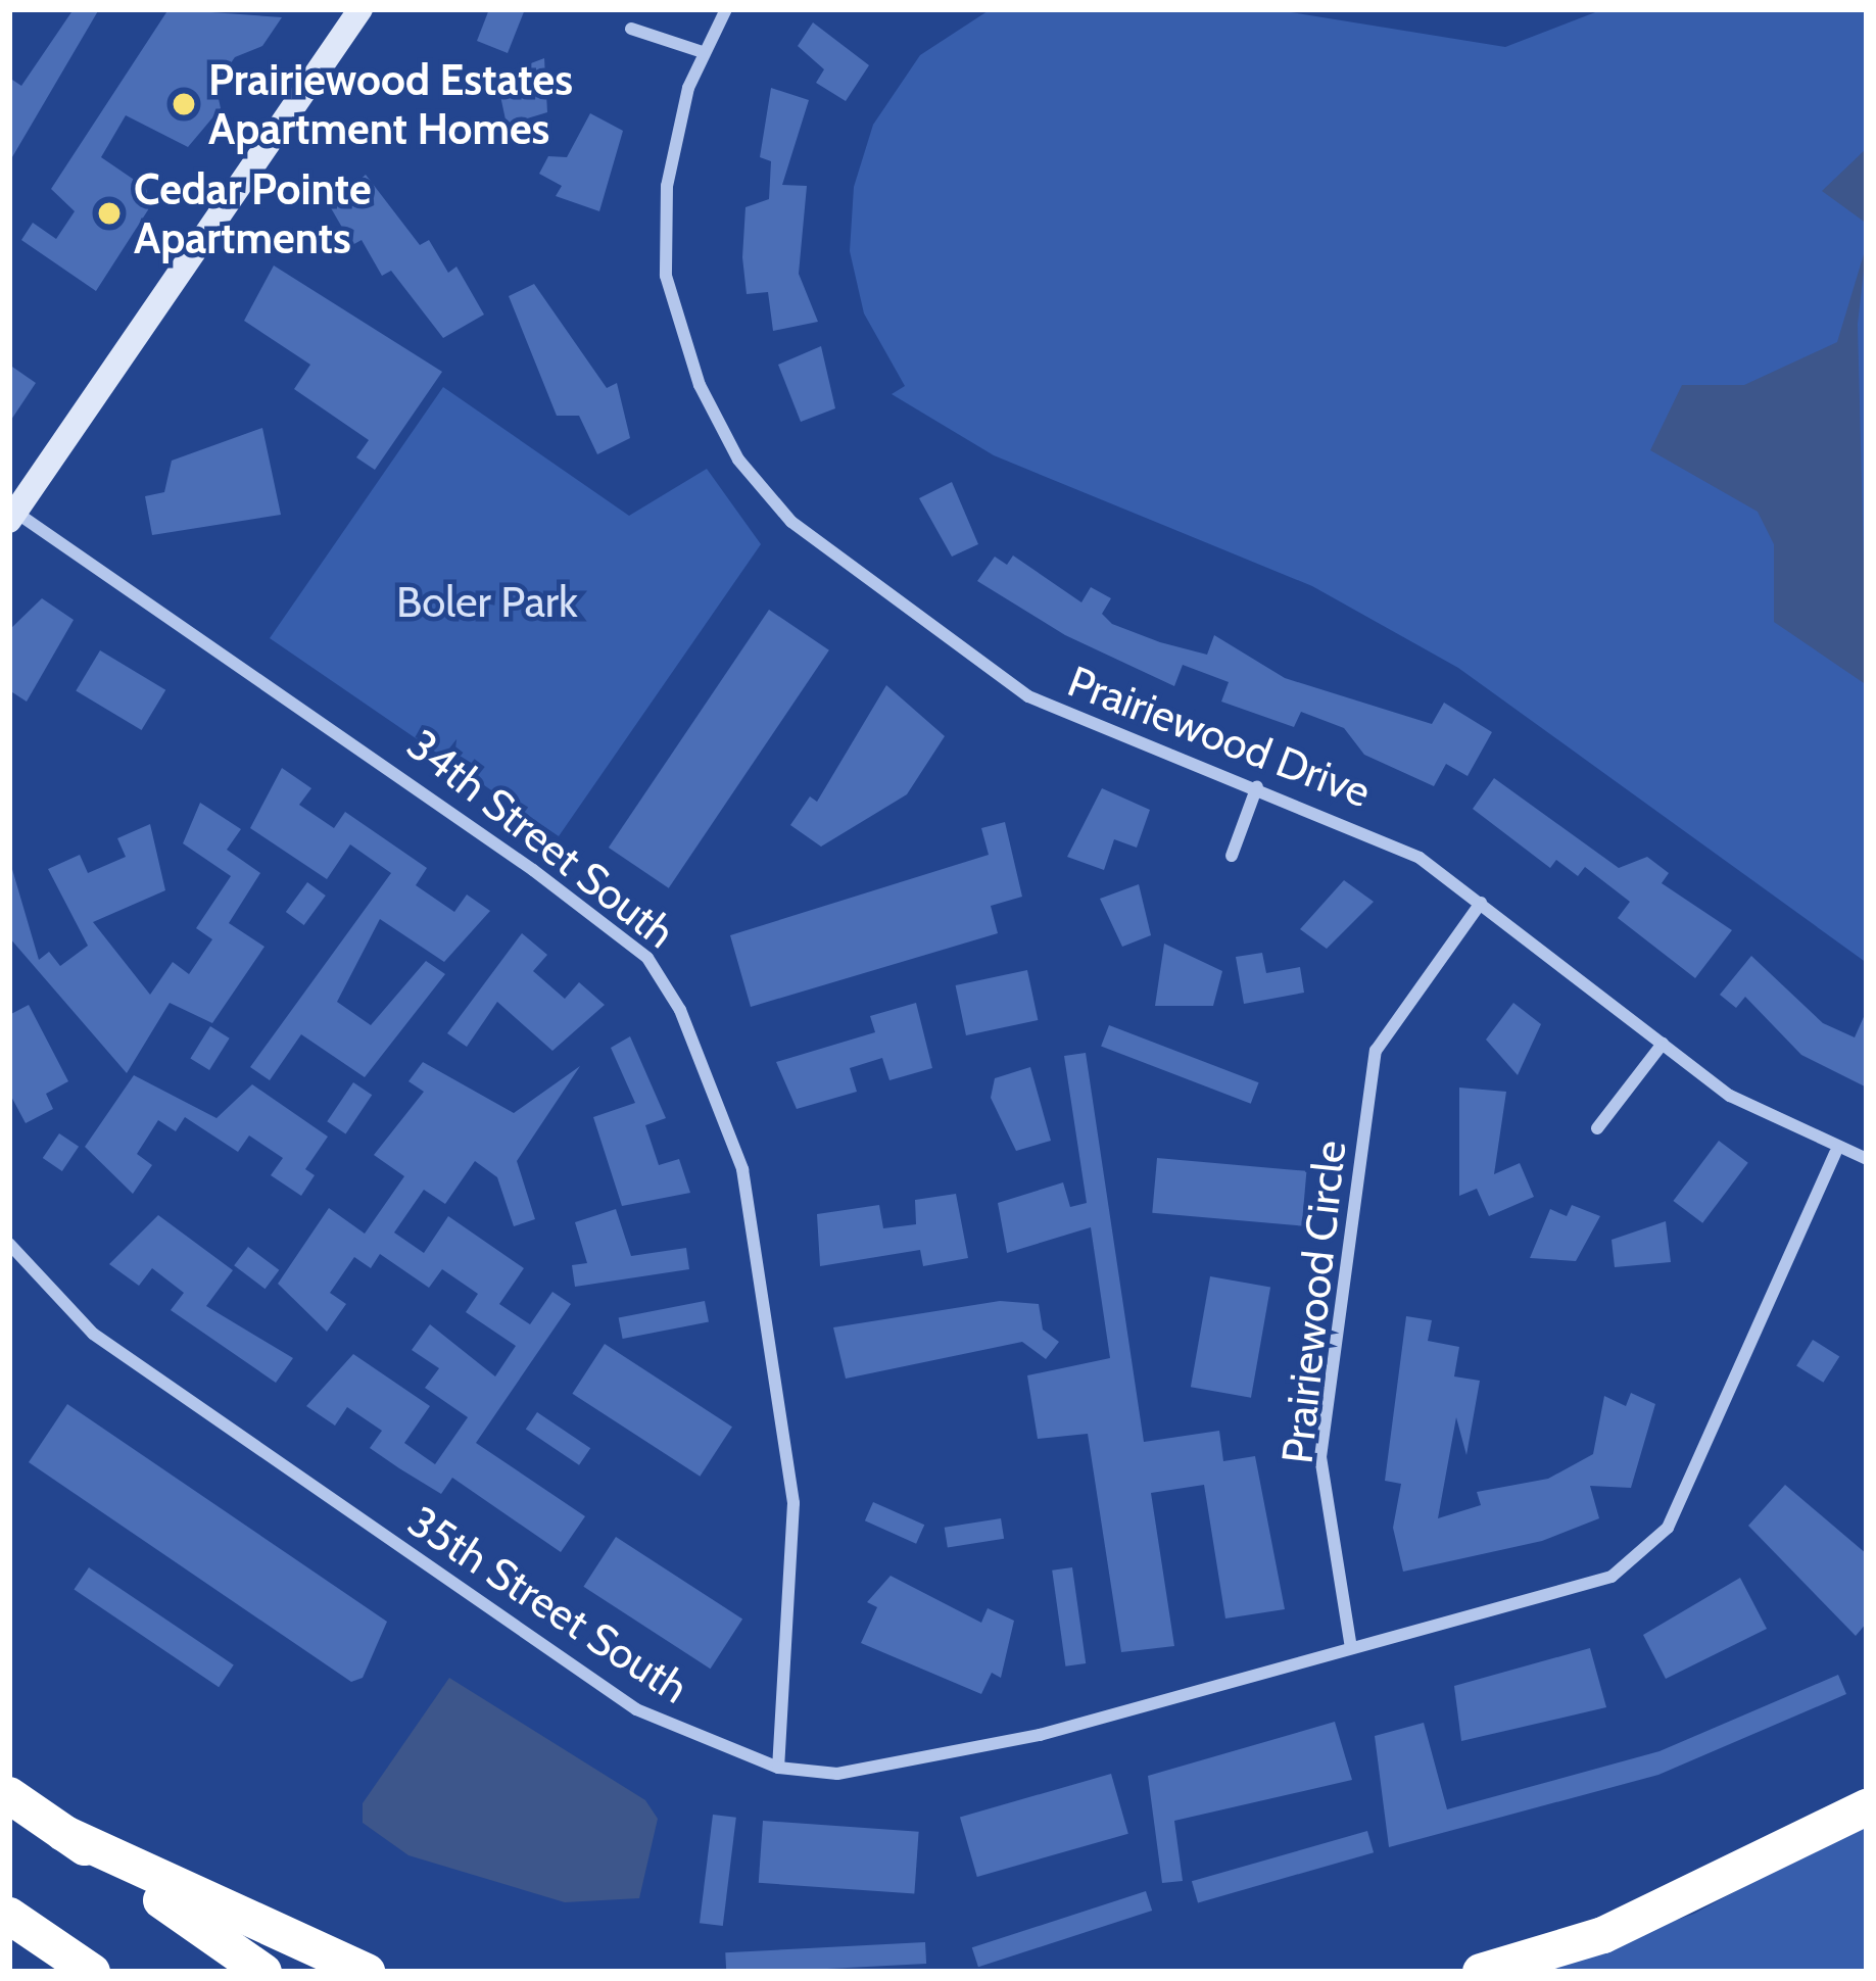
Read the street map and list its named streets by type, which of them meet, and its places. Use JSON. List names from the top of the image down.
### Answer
{
  "streets": {
    "street": [
      "Prairiewood Drive",
      "34th Street South",
      "Prairiewood Circle",
      "35th Street South"
    ]
  },
  "crossings": [
    ["Prairiewood Drive", "Prairiewood Circle"],
    ["34th Street South", "35th Street South"],
    ["Prairiewood Circle", "35th Street South"]
  ],
  "parks": ["Boler Park"],
  "places": ["Prairiewood Estates Apartment Homes", "Cedar Pointe Apartments"]
}
